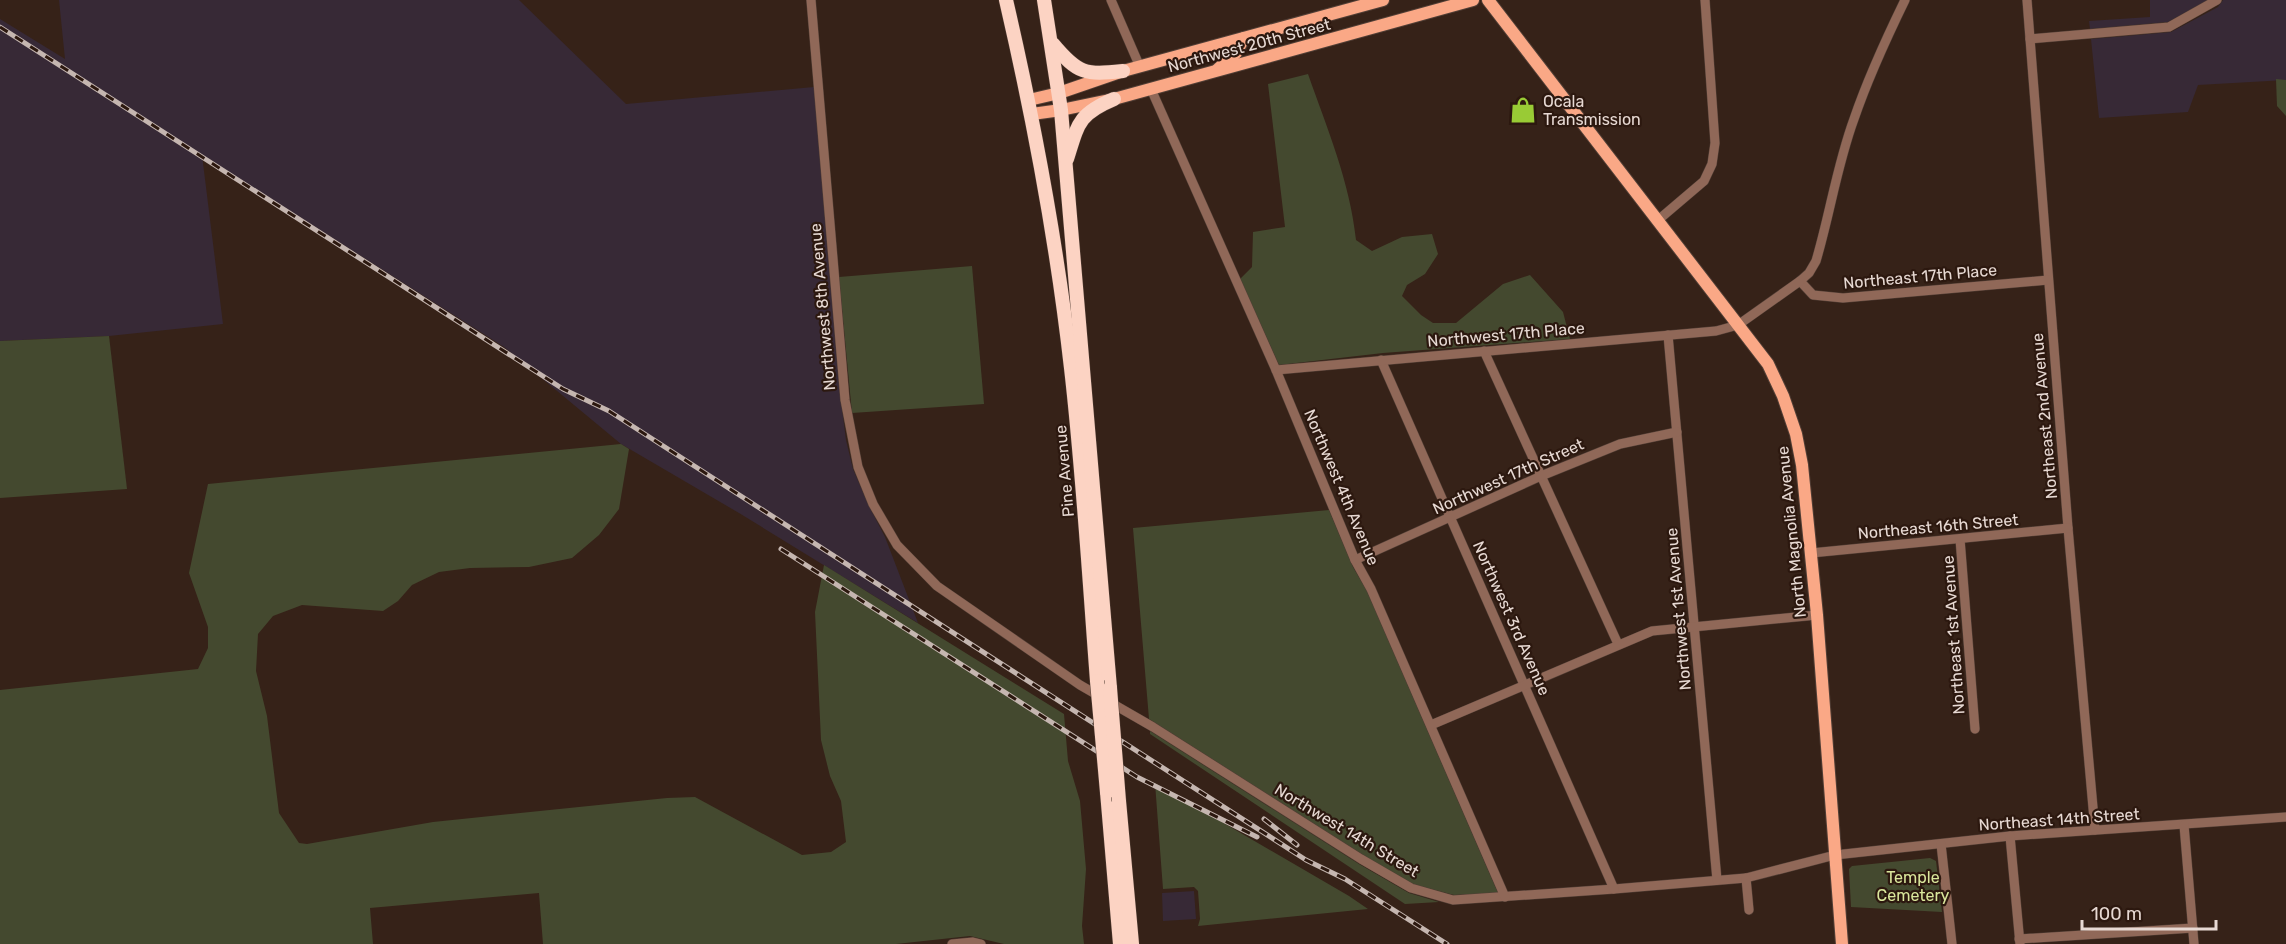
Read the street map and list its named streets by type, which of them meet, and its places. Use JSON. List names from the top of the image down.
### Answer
{
  "streets": {
    "highway": ["Pine Avenue"],
    "main road": ["Northwest 20th Street", "North Magnolia Avenue"],
    "street": [
      "Northeast 17th Place",
      "Northwest 8th Avenue",
      "Northwest 17th Place",
      "Northeast 2nd Avenue",
      "Northwest 17th Street",
      "Northwest 4th Avenue",
      "Northeast 16th Street",
      "Northwest 1st Avenue",
      "Northwest 3rd Avenue",
      "Northeast 1st Avenue",
      "Northeast 14th Street",
      "Northwest 14th Street"
    ]
  },
  "crossings": [
    ["Northwest 20th Street", "Pine Avenue"],
    ["Northwest 20th Street", "Northwest 4th Avenue"],
    ["Northeast 17th Place", "Northeast 2nd Avenue"],
    ["Northwest 8th Avenue", "Northwest 14th Street"],
    ["Northwest 17th Place", "Northwest 4th Avenue"],
    ["Northwest 17th Place", "North Magnolia Avenue"],
    ["Northwest 17th Place", "Northwest 1st Avenue"],
    ["Northwest 17th Place", "Northwest 3rd Avenue"],
    ["Northeast 2nd Avenue", "Northeast 16th Street"],
    ["Northeast 2nd Avenue", "Northeast 14th Street"],
    ["Northwest 17th Street", "Northwest 4th Avenue"],
    ["Northwest 17th Street", "Northwest 1st Avenue"],
    ["Northwest 17th Street", "Northwest 3rd Avenue"],
    ["Northwest 4th Avenue", "Northwest 14th Street"],
    ["Northeast 16th Street", "North Magnolia Avenue"],
    ["Northeast 16th Street", "Northeast 1st Avenue"],
    ["North Magnolia Avenue", "Northeast 14th Street"],
    ["North Magnolia Avenue", "Northwest 14th Street"],
    ["Northwest 1st Avenue", "Northwest 14th Street"],
    ["Northwest 3rd Avenue", "Northwest 14th Street"],
    ["Northeast 14th Street", "Northwest 14th Street"]
  ],
  "parks": ["Temple Cemetery"],
  "places": {
    "shop": ["Ocala Transmission"]
  },
  "scale_bar": "100 m"
}
